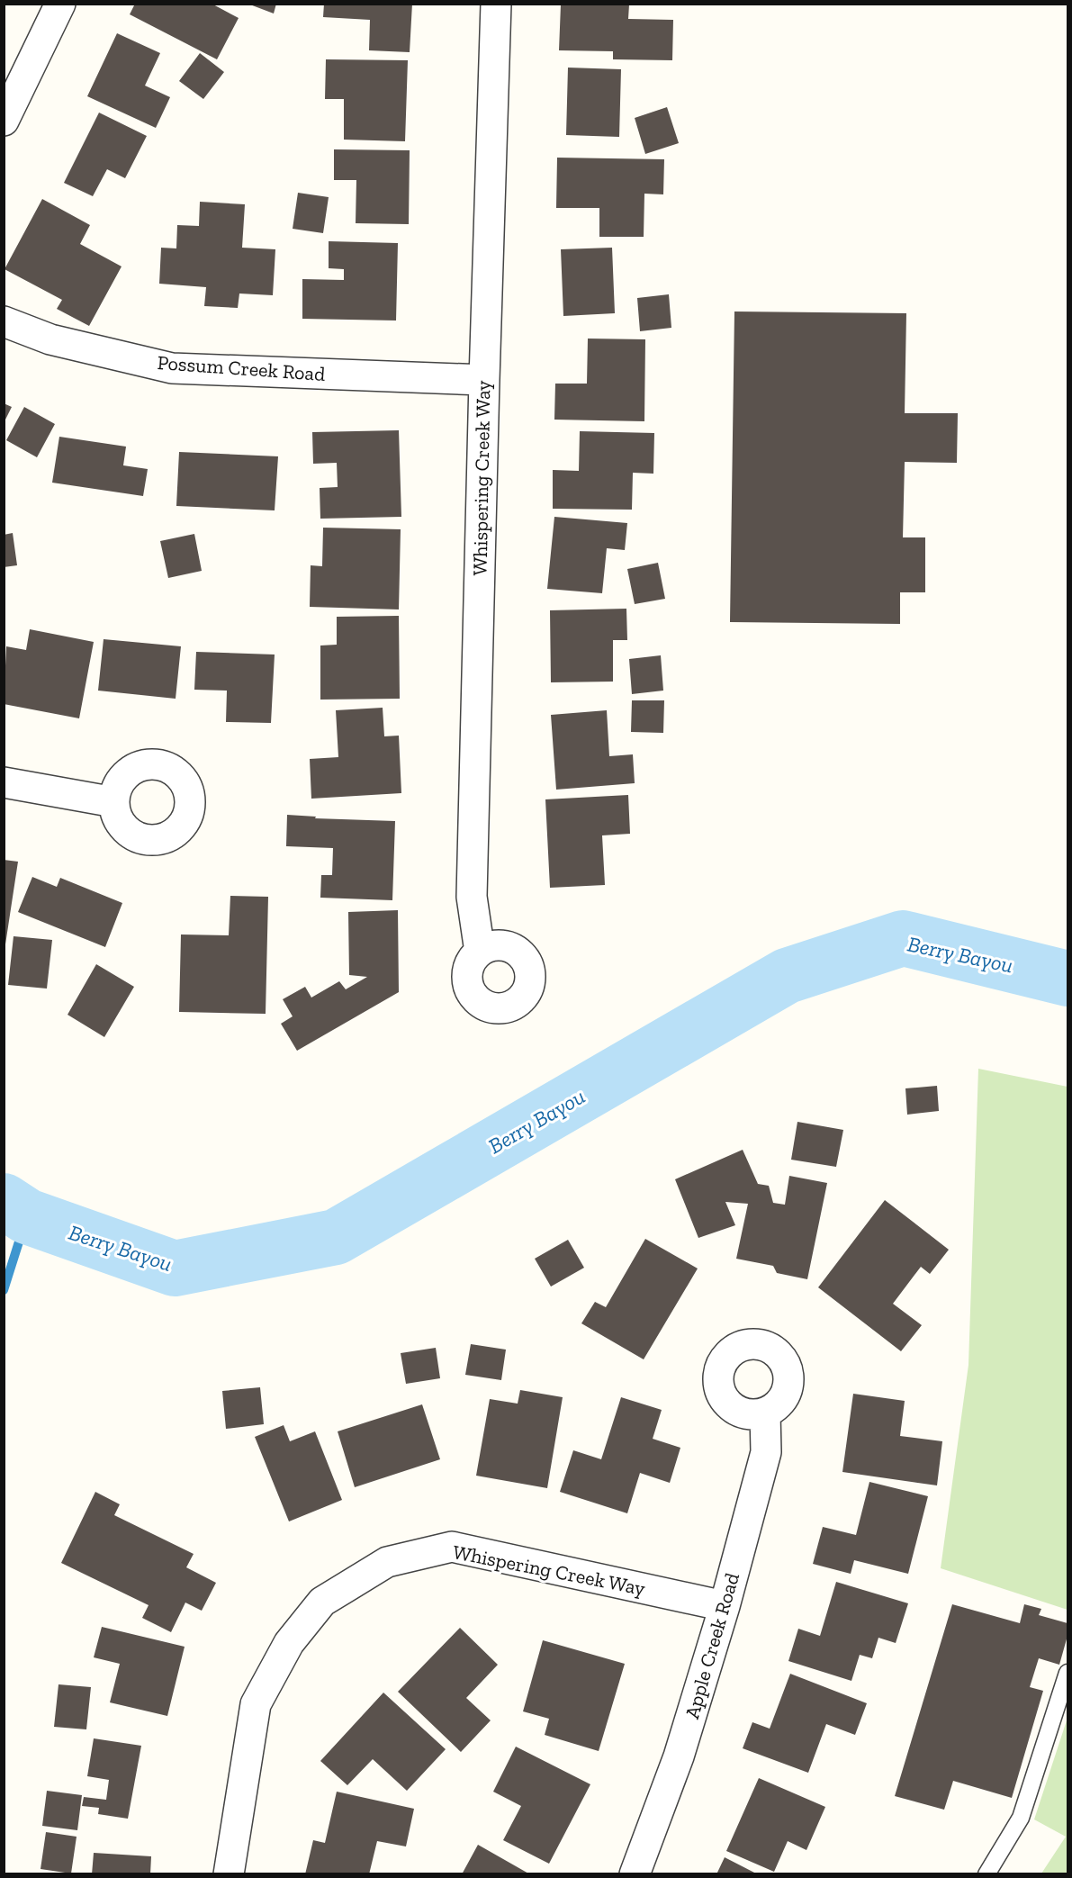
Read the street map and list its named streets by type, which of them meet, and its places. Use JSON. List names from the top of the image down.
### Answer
{
  "streets": {
    "street": ["Possum Creek Road", "Whispering Creek Way", "Apple Creek Road"]
  },
  "crossings": [
    ["Possum Creek Road", "Whispering Creek Way"],
    ["Whispering Creek Way", "Apple Creek Road"]
  ],
  "water": ["Berry Bayou"]
}
